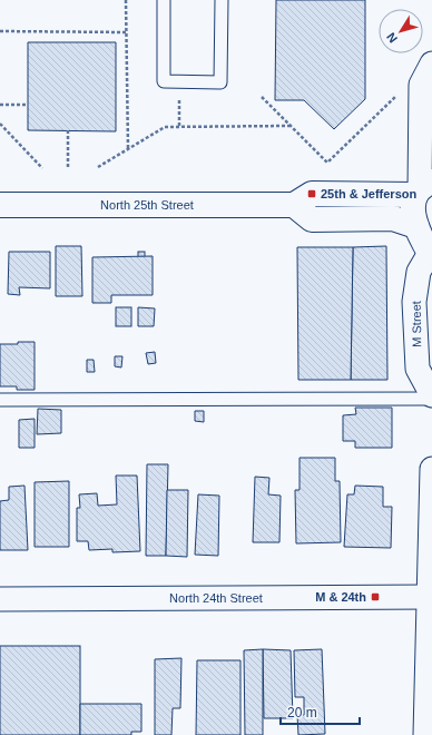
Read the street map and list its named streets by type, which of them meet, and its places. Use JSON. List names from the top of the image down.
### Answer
{
  "streets": {
    "main road": ["North 25th Street"],
    "street": ["M Street", "North 24th Street"]
  },
  "places": {
    "transit": ["25th & Jefferson", "M & 24th"]
  },
  "scale_bar": "20 m",
  "north": "bottom left"
}
